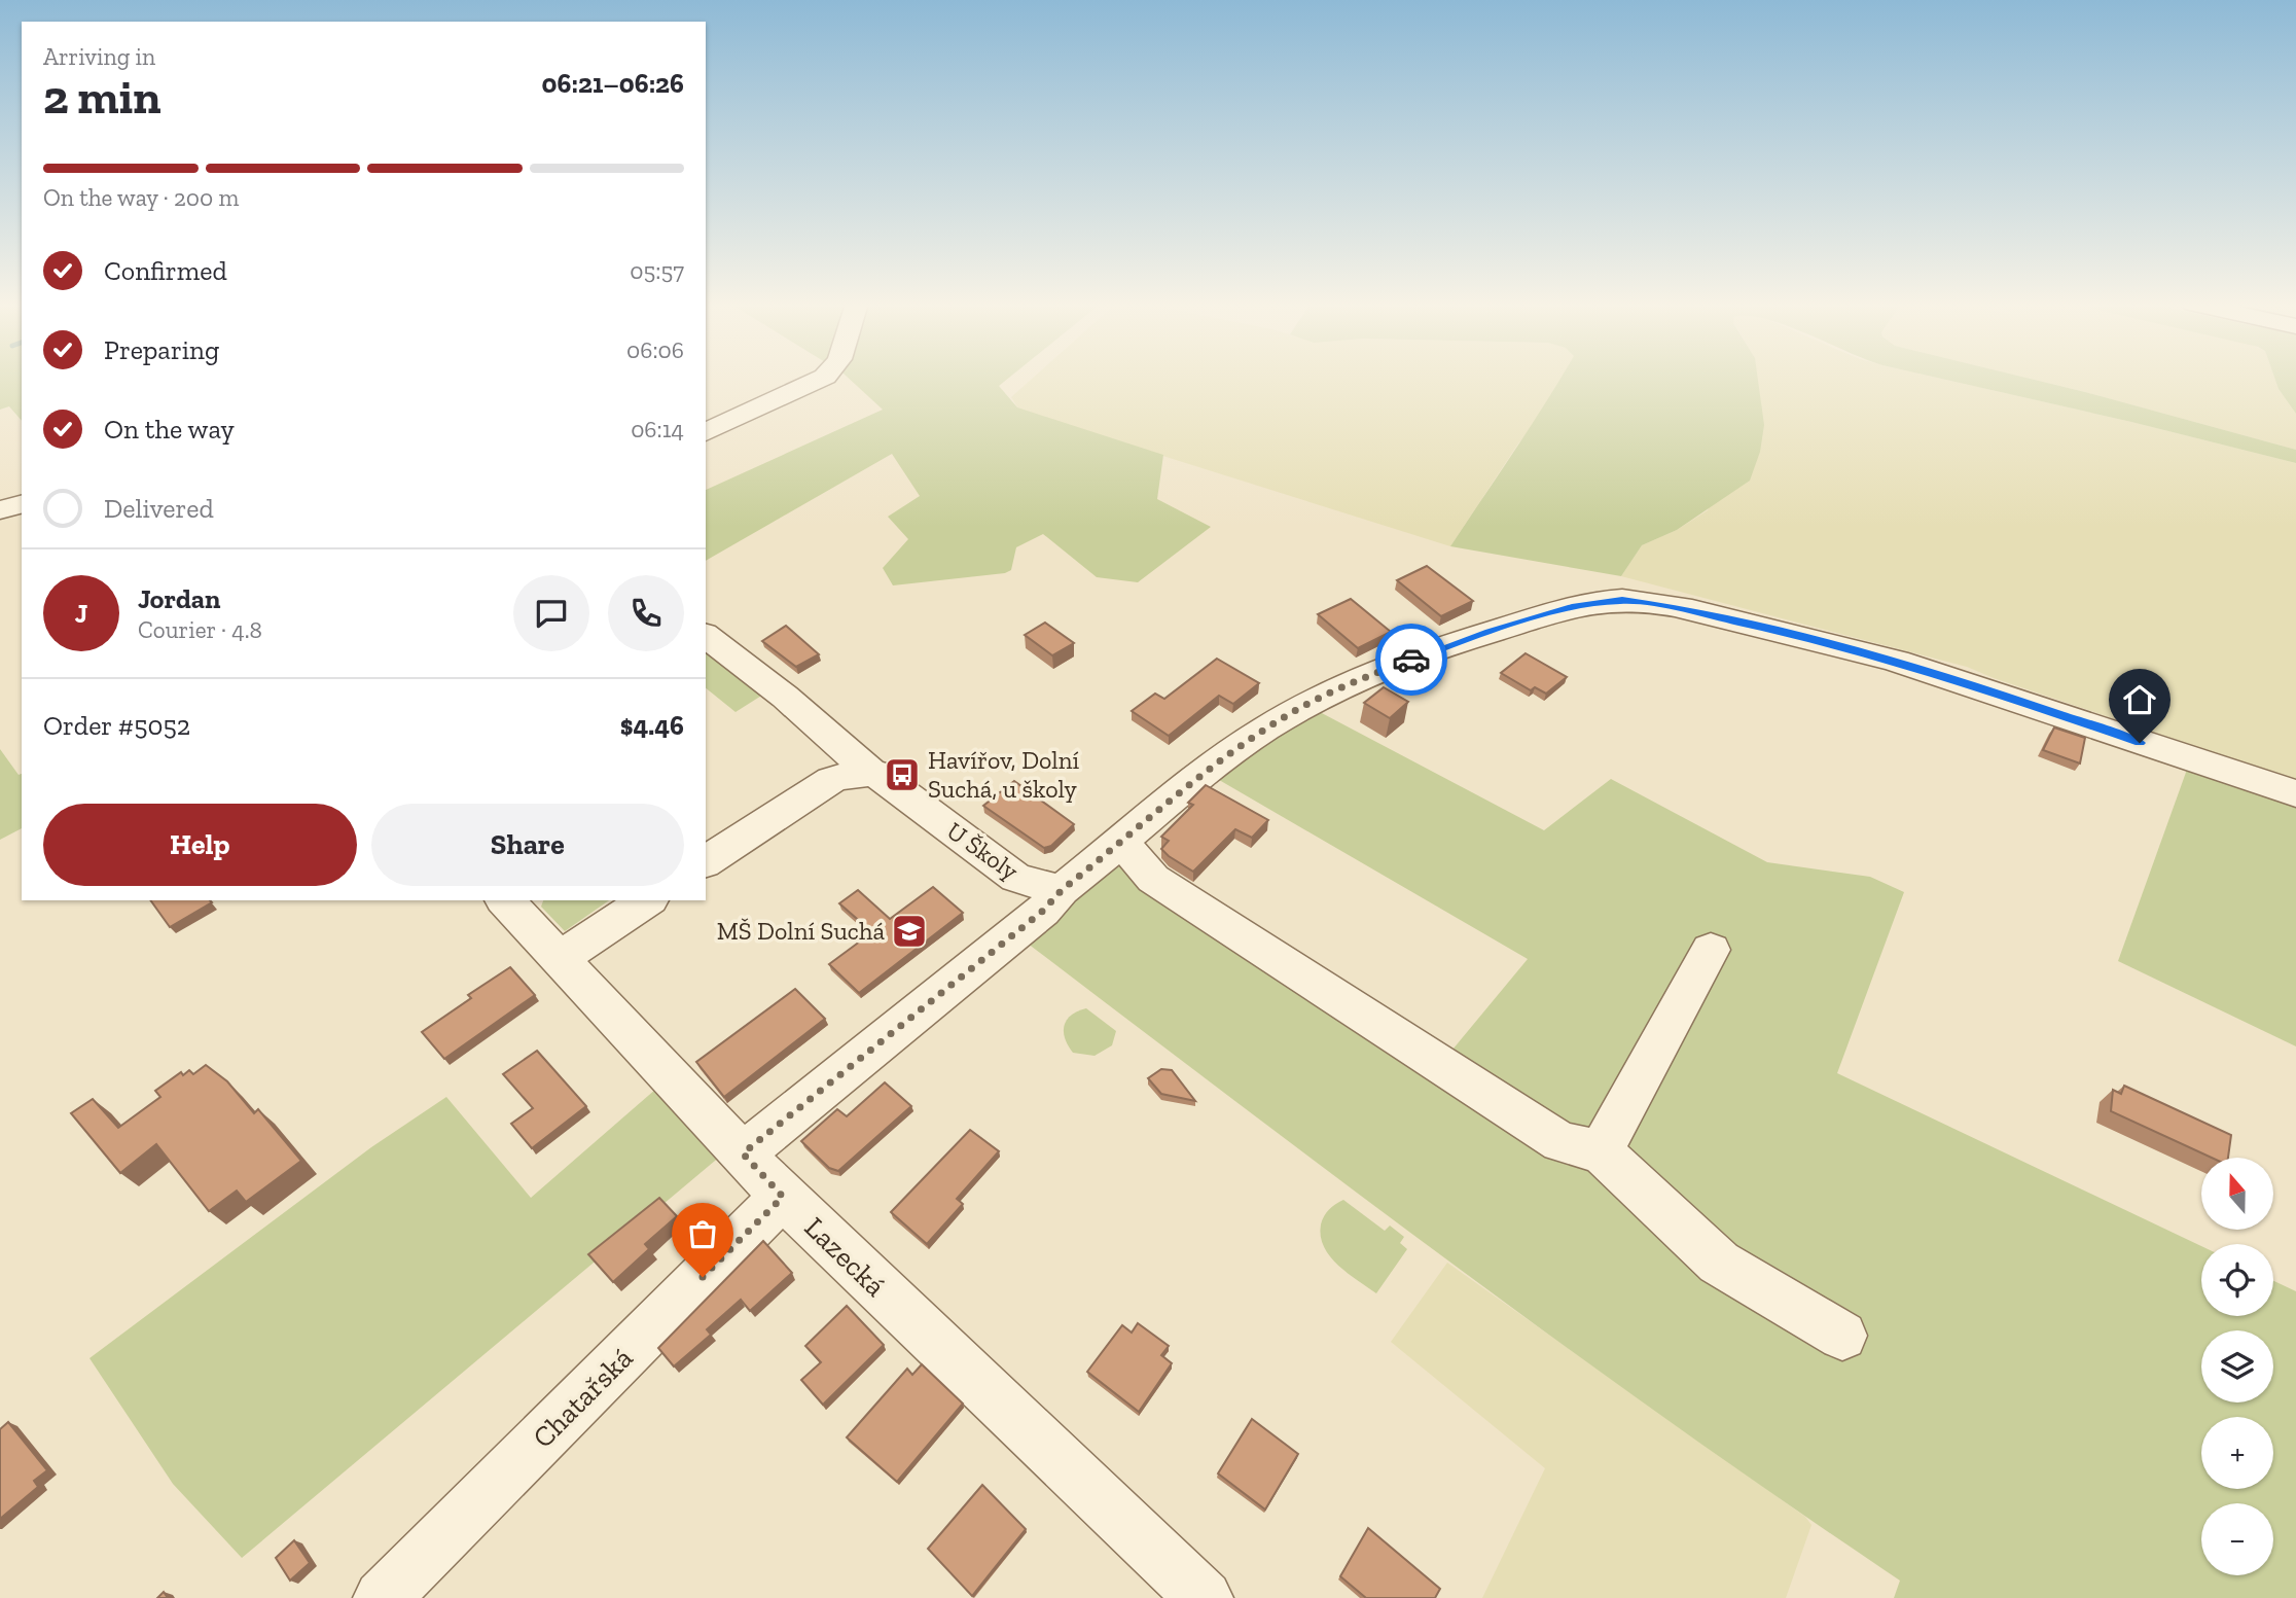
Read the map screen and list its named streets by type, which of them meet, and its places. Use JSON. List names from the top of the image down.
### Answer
{
  "streets": {
    "street": ["U Školy", "Lazecká", "Chatařská"]
  },
  "crossings": [
    ["Lazecká", "Chatařská"]
  ],
  "places": {
    "bus stop": ["Havířov, Dolní Suchá, u školy"],
    "school or university": ["MŠ Dolní Suchá"]
  },
  "north": "top",
  "page": {
    "heading": ["2 min", "Arriving in", "06:21–06:26"],
    "panel": [
      "Jordan",
      "Courier · 4.8",
      "Order #5052",
      "$4.46"
    ],
    "bar": "On the way · 200 m",
    "list": [
      ["Confirmed", "05:57"],
      ["Preparing", "06:06"],
      ["On the way", "06:14"],
      "Delivered"
    ],
    "round": "J",
    "buttons": ["Help", "Share"],
    "map_buttons": ["+", "−"]
  }
}
